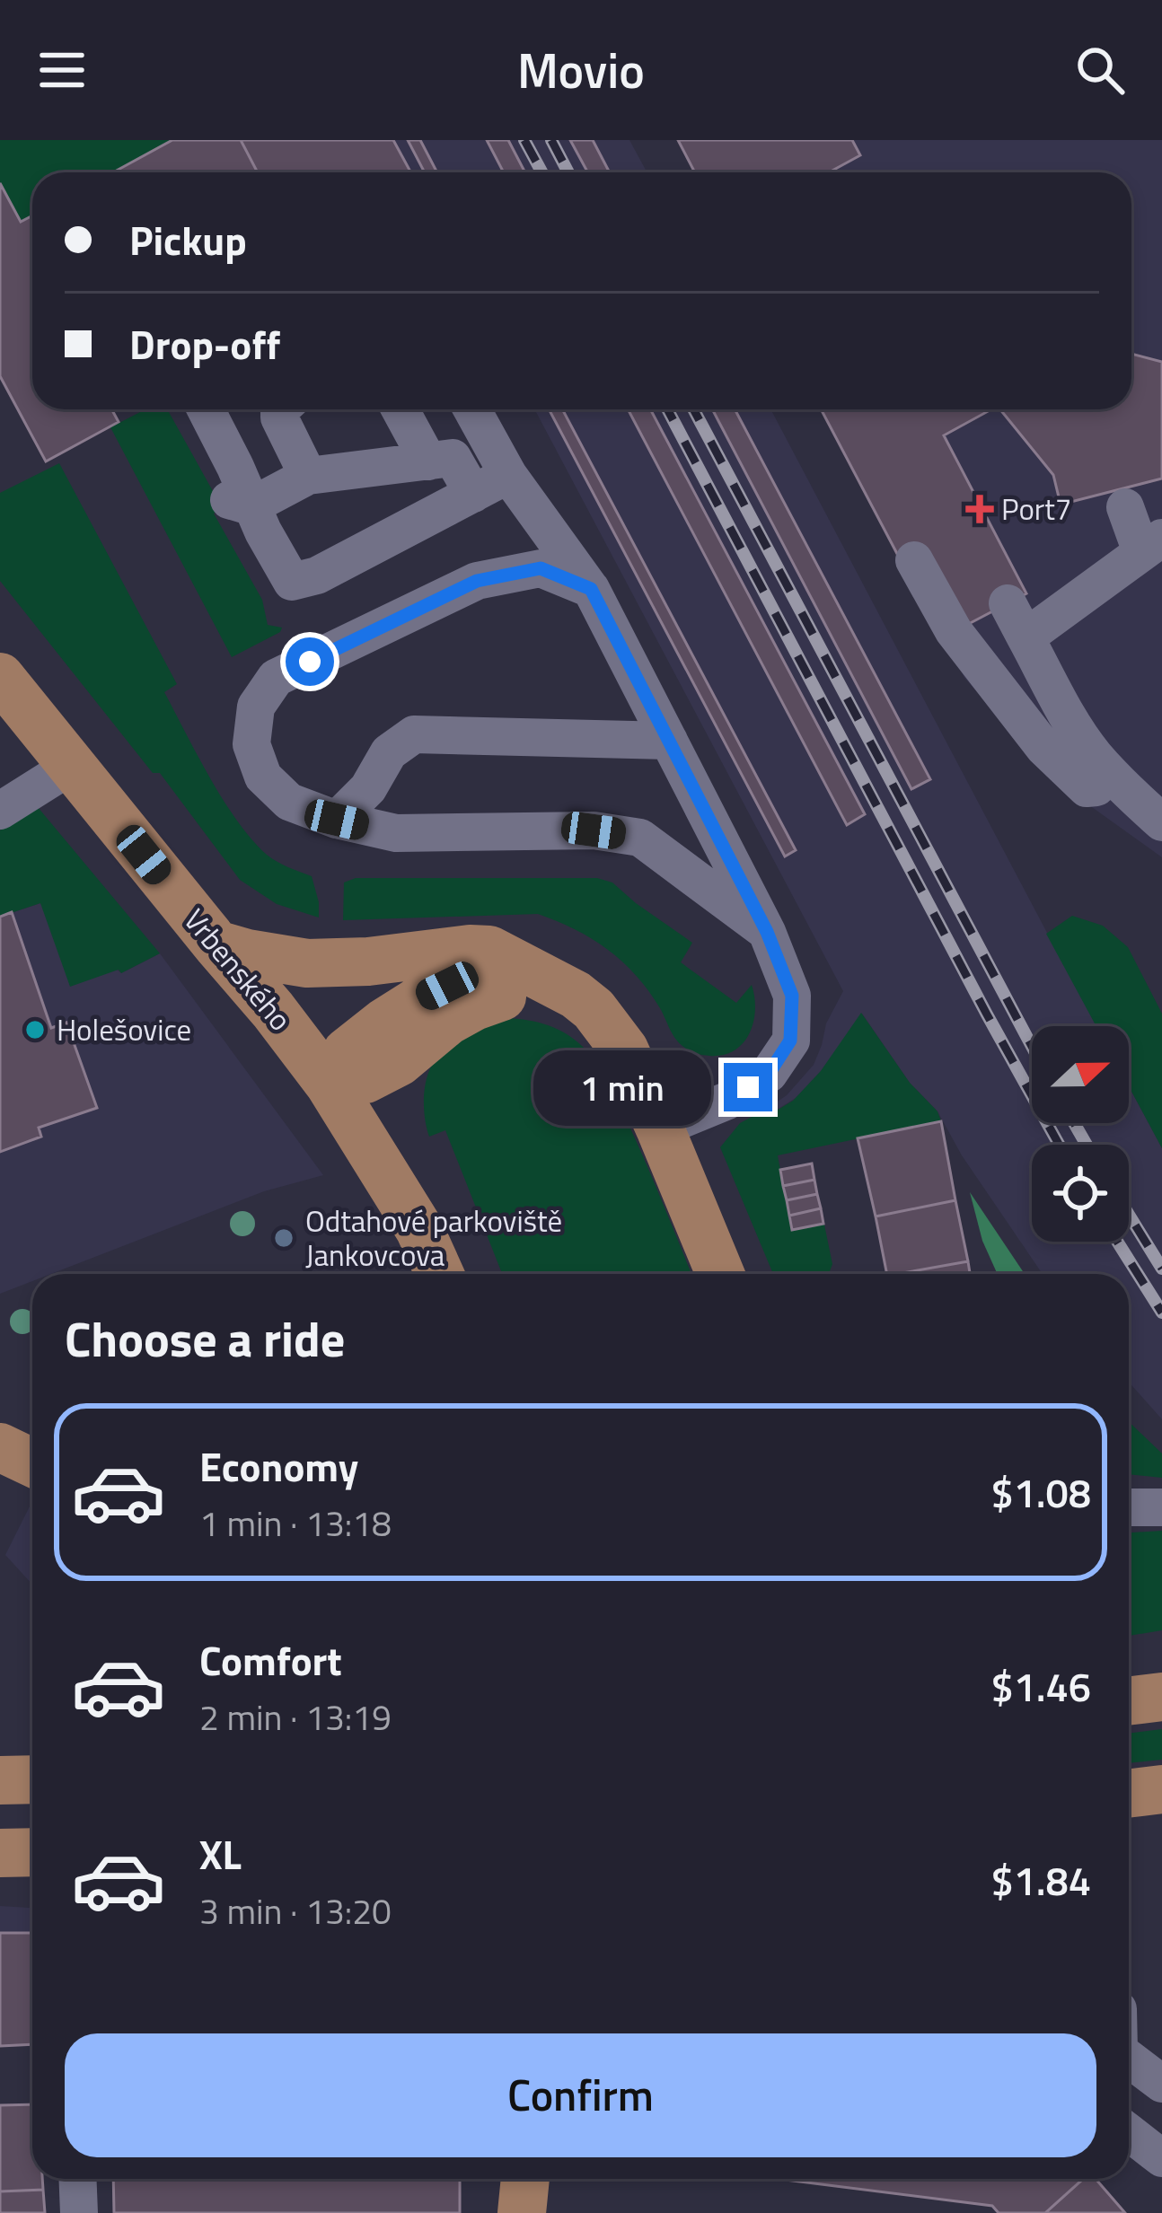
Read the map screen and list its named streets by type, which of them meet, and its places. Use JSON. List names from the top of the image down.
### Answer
{
  "streets": {
    "main road": ["Vrbenského"]
  },
  "places": {
    "health": ["Port7"],
    "other": ["Holešovice", "Odtahové parkoviště Jankovcova"]
  },
  "north": "right",
  "page": {
    "header": "Movio",
    "banner": ["Pickup", "Drop-off"],
    "bubble": "1 min",
    "heading": "Choose a ride",
    "list": [
      {
        "name": "Economy",
        "note": "1 min · 13:18",
        "value": "$1.08"
      },
      {
        "name": "Comfort",
        "note": "2 min · 13:19",
        "value": "$1.46"
      },
      {
        "name": "XL",
        "note": "3 min · 13:20",
        "value": "$1.84"
      }
    ],
    "buttons": "Confirm"
  }
}
